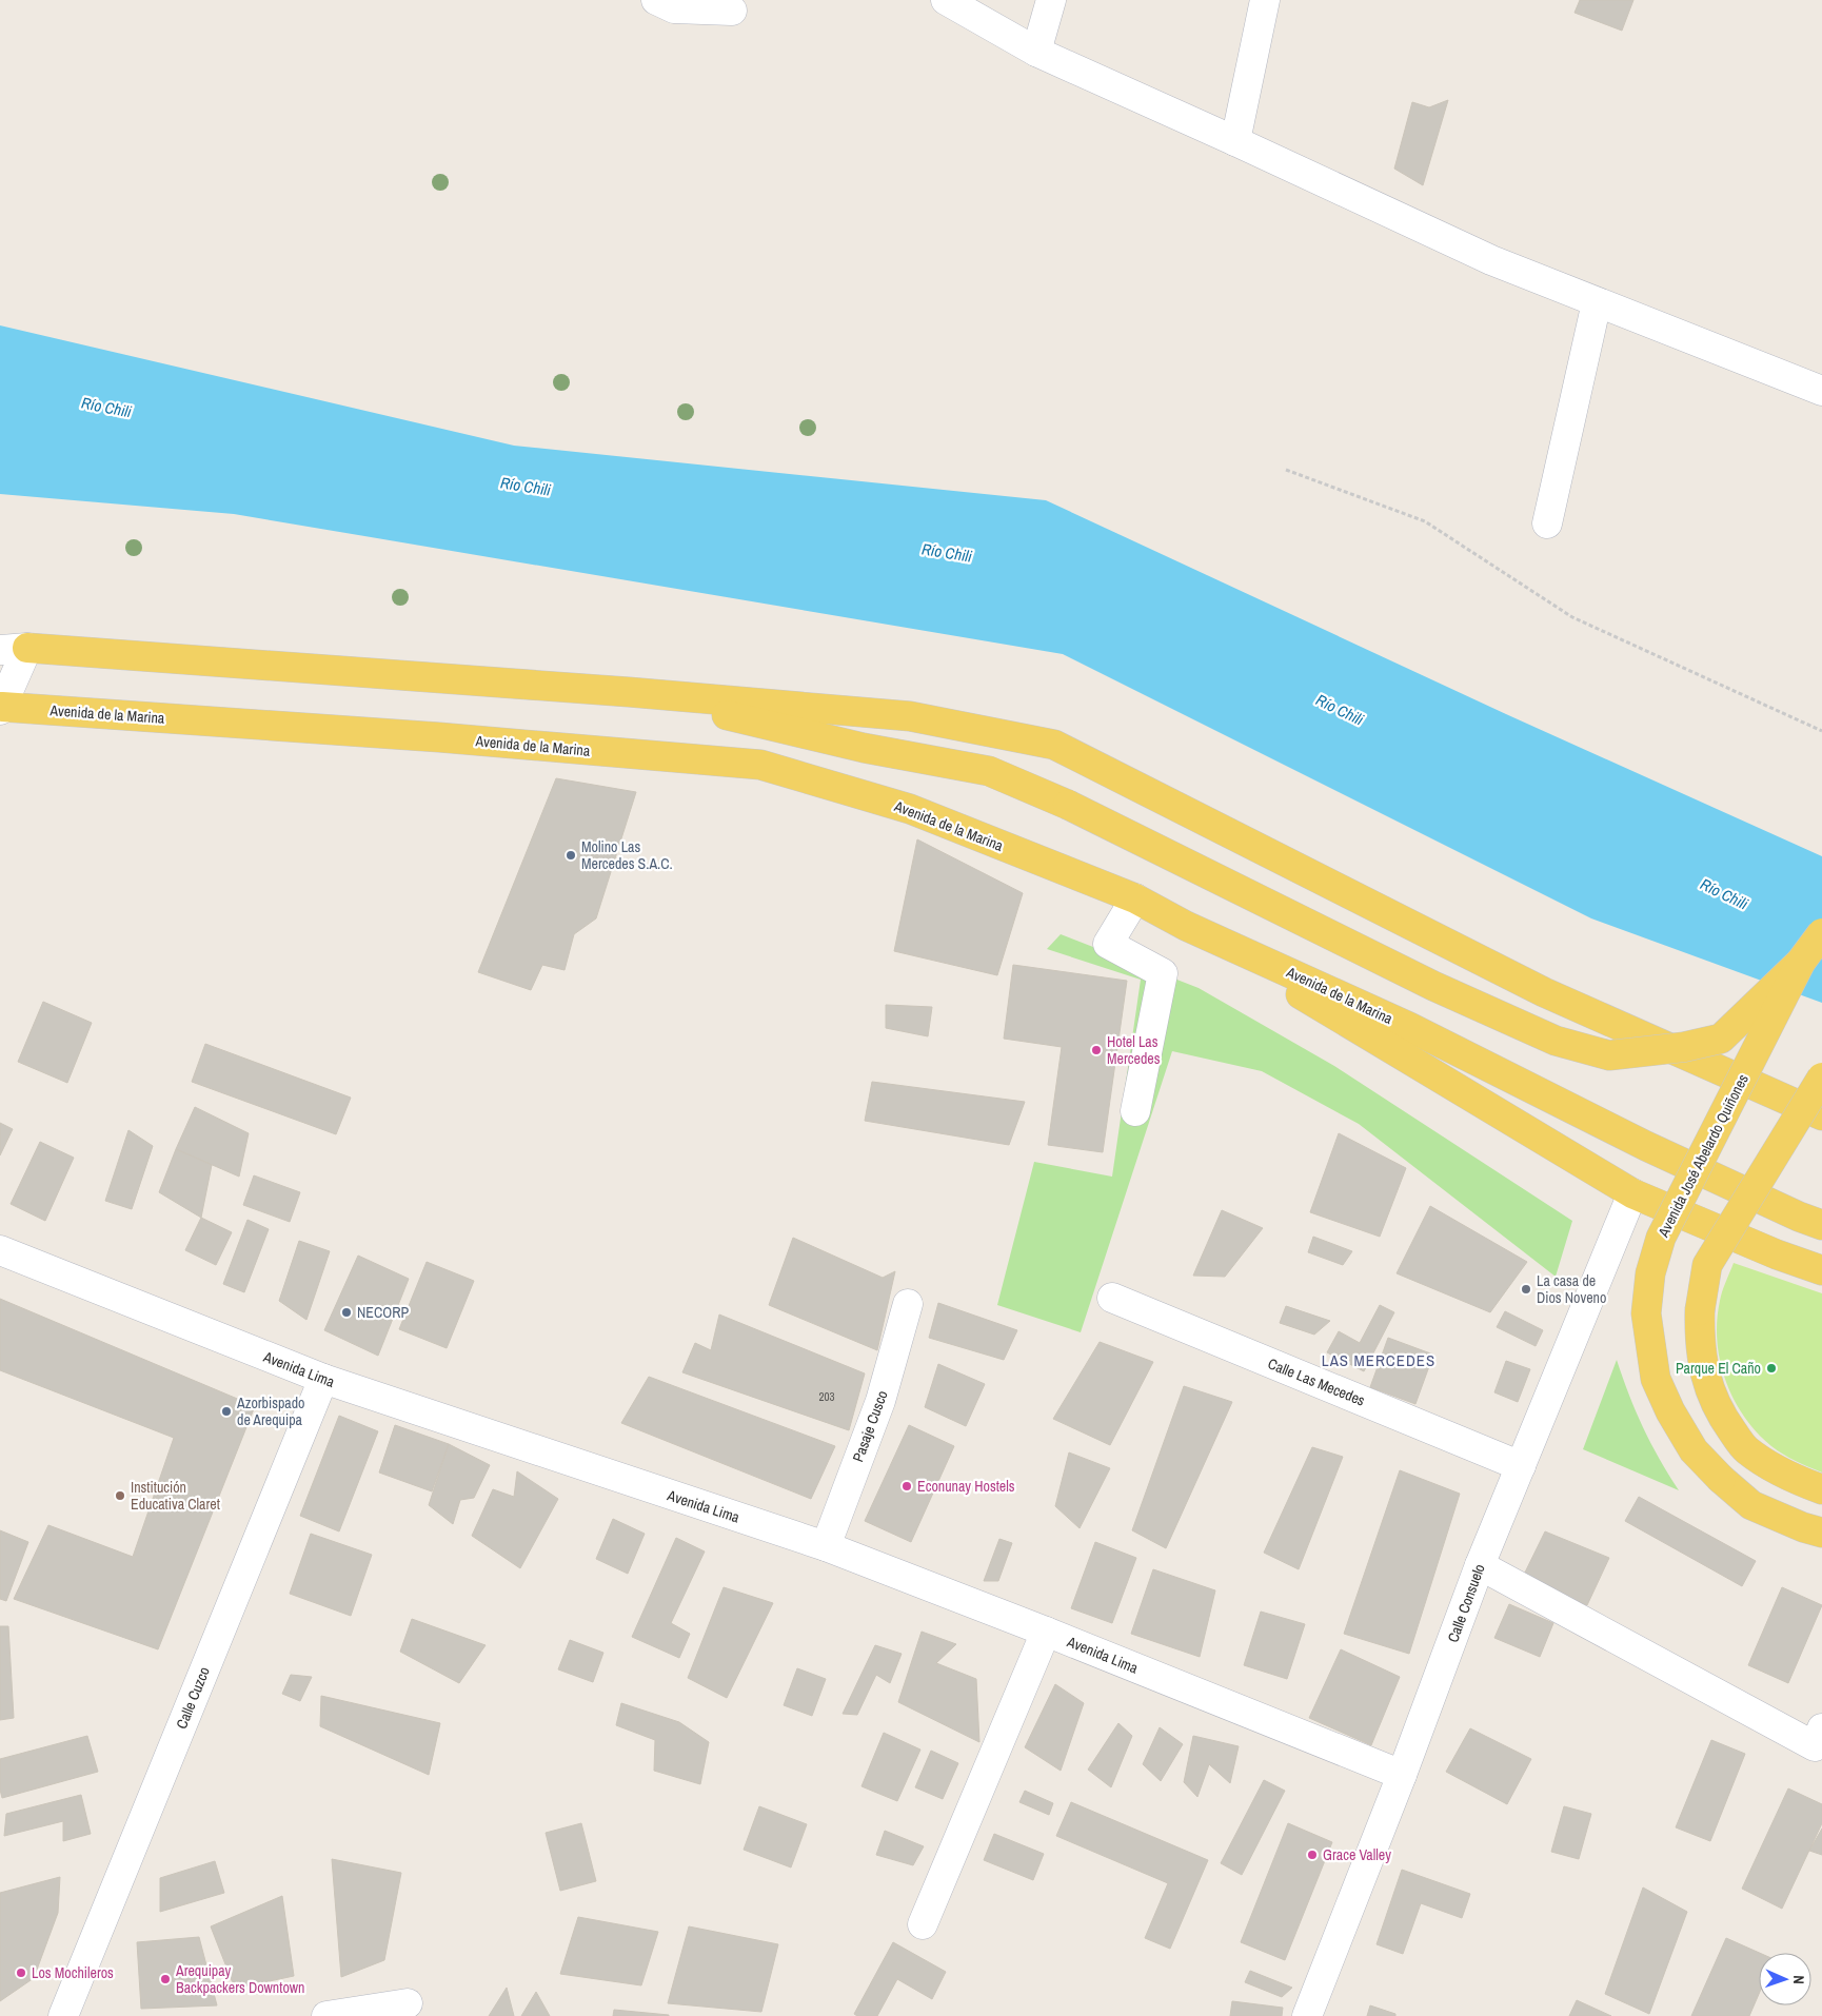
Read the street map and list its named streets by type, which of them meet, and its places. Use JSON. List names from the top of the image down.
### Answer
{
  "streets": {
    "main road": ["Avenida de la Marina", "Avenida José Abelardo Quiñones"],
    "street": [
      "Avenida Lima",
      "Calle Las Mecedes",
      "Pasaje Cusco",
      "Calle Consuelo",
      "Calle Cuzco"
    ]
  },
  "crossings": [
    ["Avenida Lima", "Pasaje Cusco"],
    ["Avenida Lima", "Calle Consuelo"],
    ["Avenida Lima", "Calle Cuzco"],
    ["Calle Las Mecedes", "Calle Consuelo"]
  ],
  "districts": ["LAS MERCEDES"],
  "water": ["Río Chili"],
  "places": [
    "Molino Las Mercedes S.A.C.",
    "Hotel Las Mercedes",
    "La casa de Dios Noveno",
    "NECORP",
    "Parque El Caño",
    "Azorbispado de Arequipa",
    "Econunay Hostels",
    "Institución Educativa Claret",
    "Grace Valley",
    "Los Mochileros",
    "Arequipay Backpackers Downtown"
  ],
  "house_numbers": ["203"],
  "north": "right"
}
